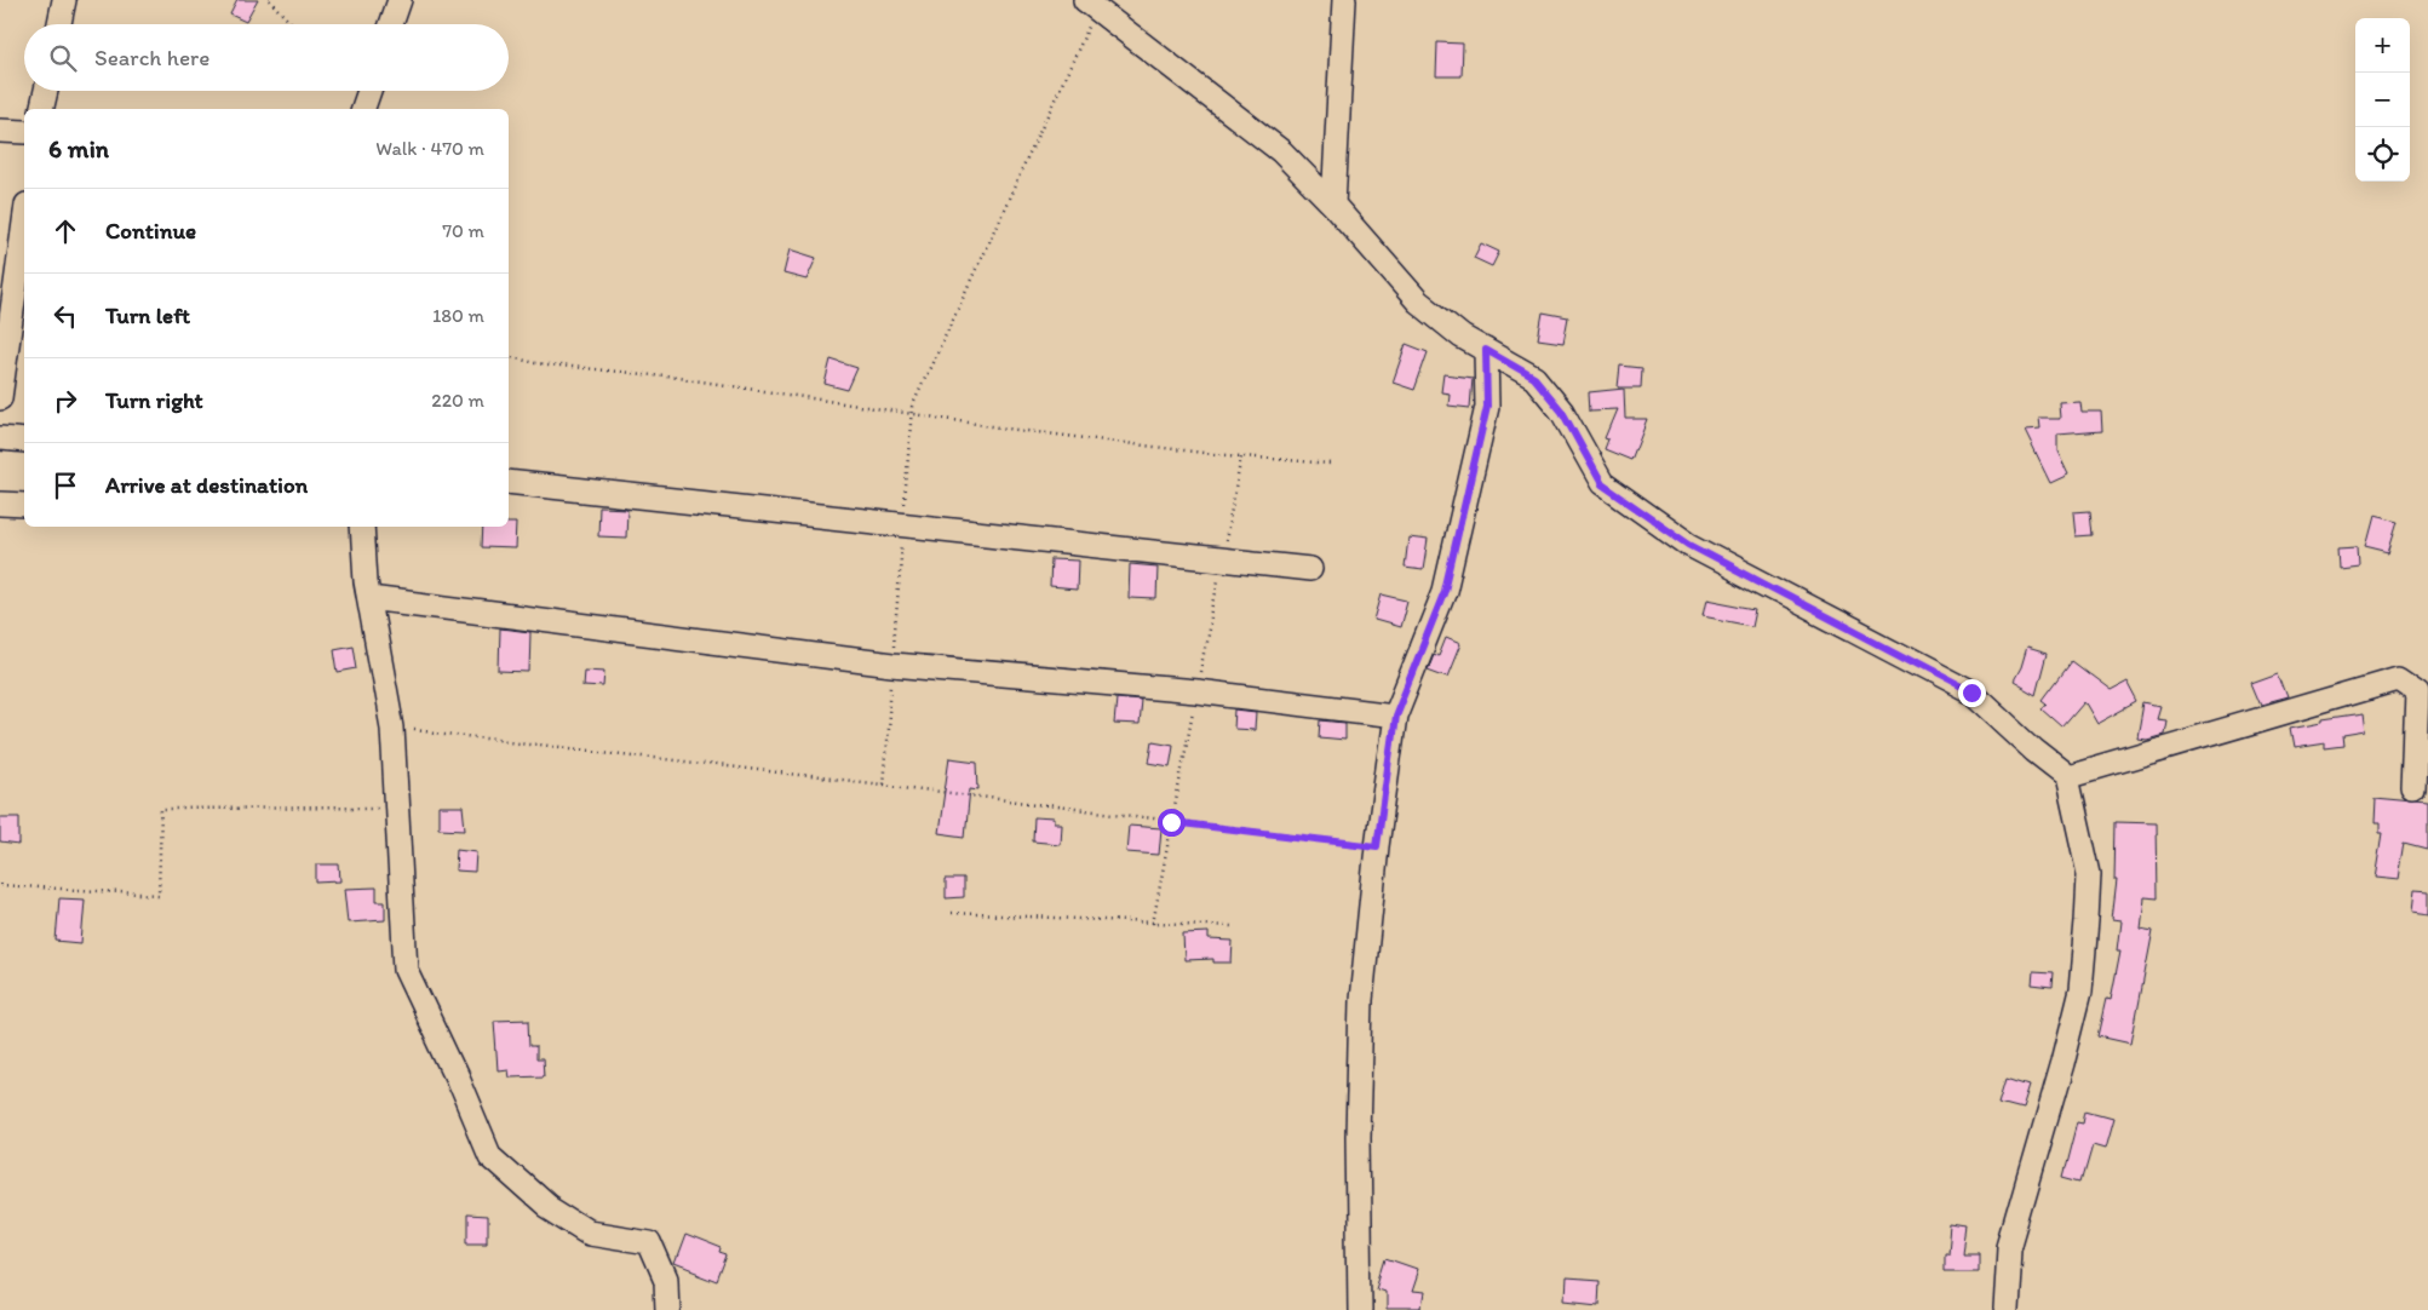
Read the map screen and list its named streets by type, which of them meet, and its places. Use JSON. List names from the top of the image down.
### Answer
{
  "page": {
    "map_buttons": ["+", "−"],
    "search": "Search here",
    "heading": ["6 min", "Walk · 470 m"],
    "list": [
      ["Continue", "70 m"],
      ["Turn left", "180 m"],
      ["Turn right", "220 m"],
      "Arrive at destination"
    ]
  }
}
